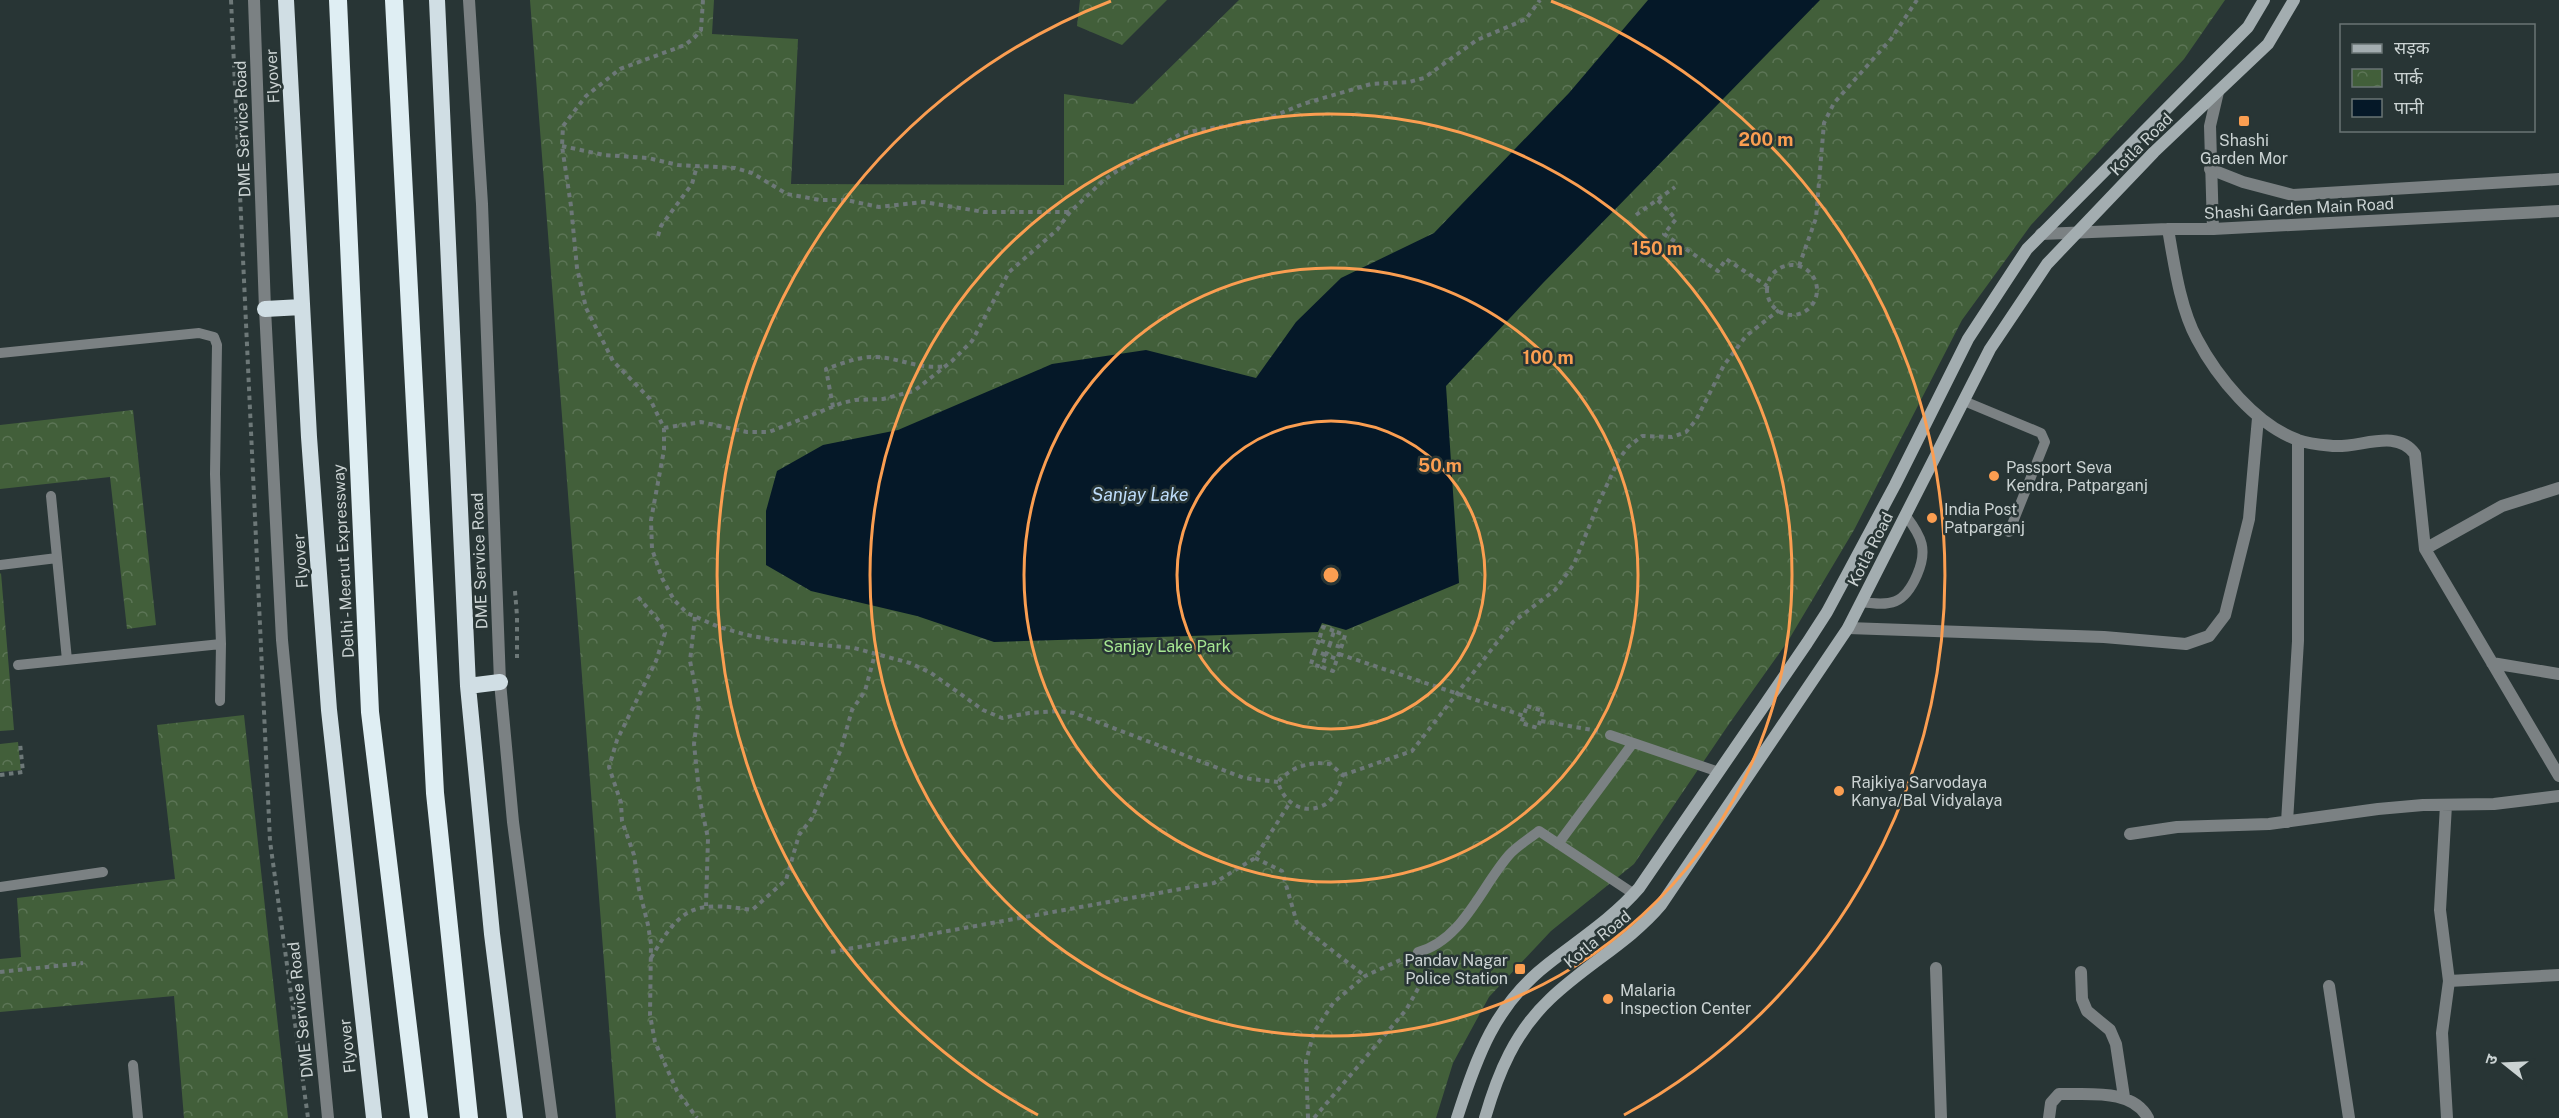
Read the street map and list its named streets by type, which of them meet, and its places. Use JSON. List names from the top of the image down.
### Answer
{
  "streets": {
    "highway": ["Flyover", "Delhi - Meerut Expressway"],
    "main road": ["Kotla Road"],
    "street": ["DME Service Road", "Shashi Garden Main Road"]
  },
  "crossings": [
    ["Kotla Road", "Shashi Garden Main Road"]
  ],
  "water": ["Sanjay Lake"],
  "parks": ["Sanjay Lake Park"],
  "places": {
    "transit": ["Shashi Garden Mor", "Pandav Nagar Police Station"],
    "other": [
      "Passport Seva Kendra, Patparganj",
      "India Post Patparganj",
      "Rajkiya Sarvodaya Kanya/Bal Vidyalaya",
      "Malaria Inspection Center"
    ]
  },
  "legend": ["सड़क", "पार्क", "पानी"],
  "north": "left",
  "rings": [
    "200 m",
    "150 m",
    "100 m",
    "50 m"
  ]
}
